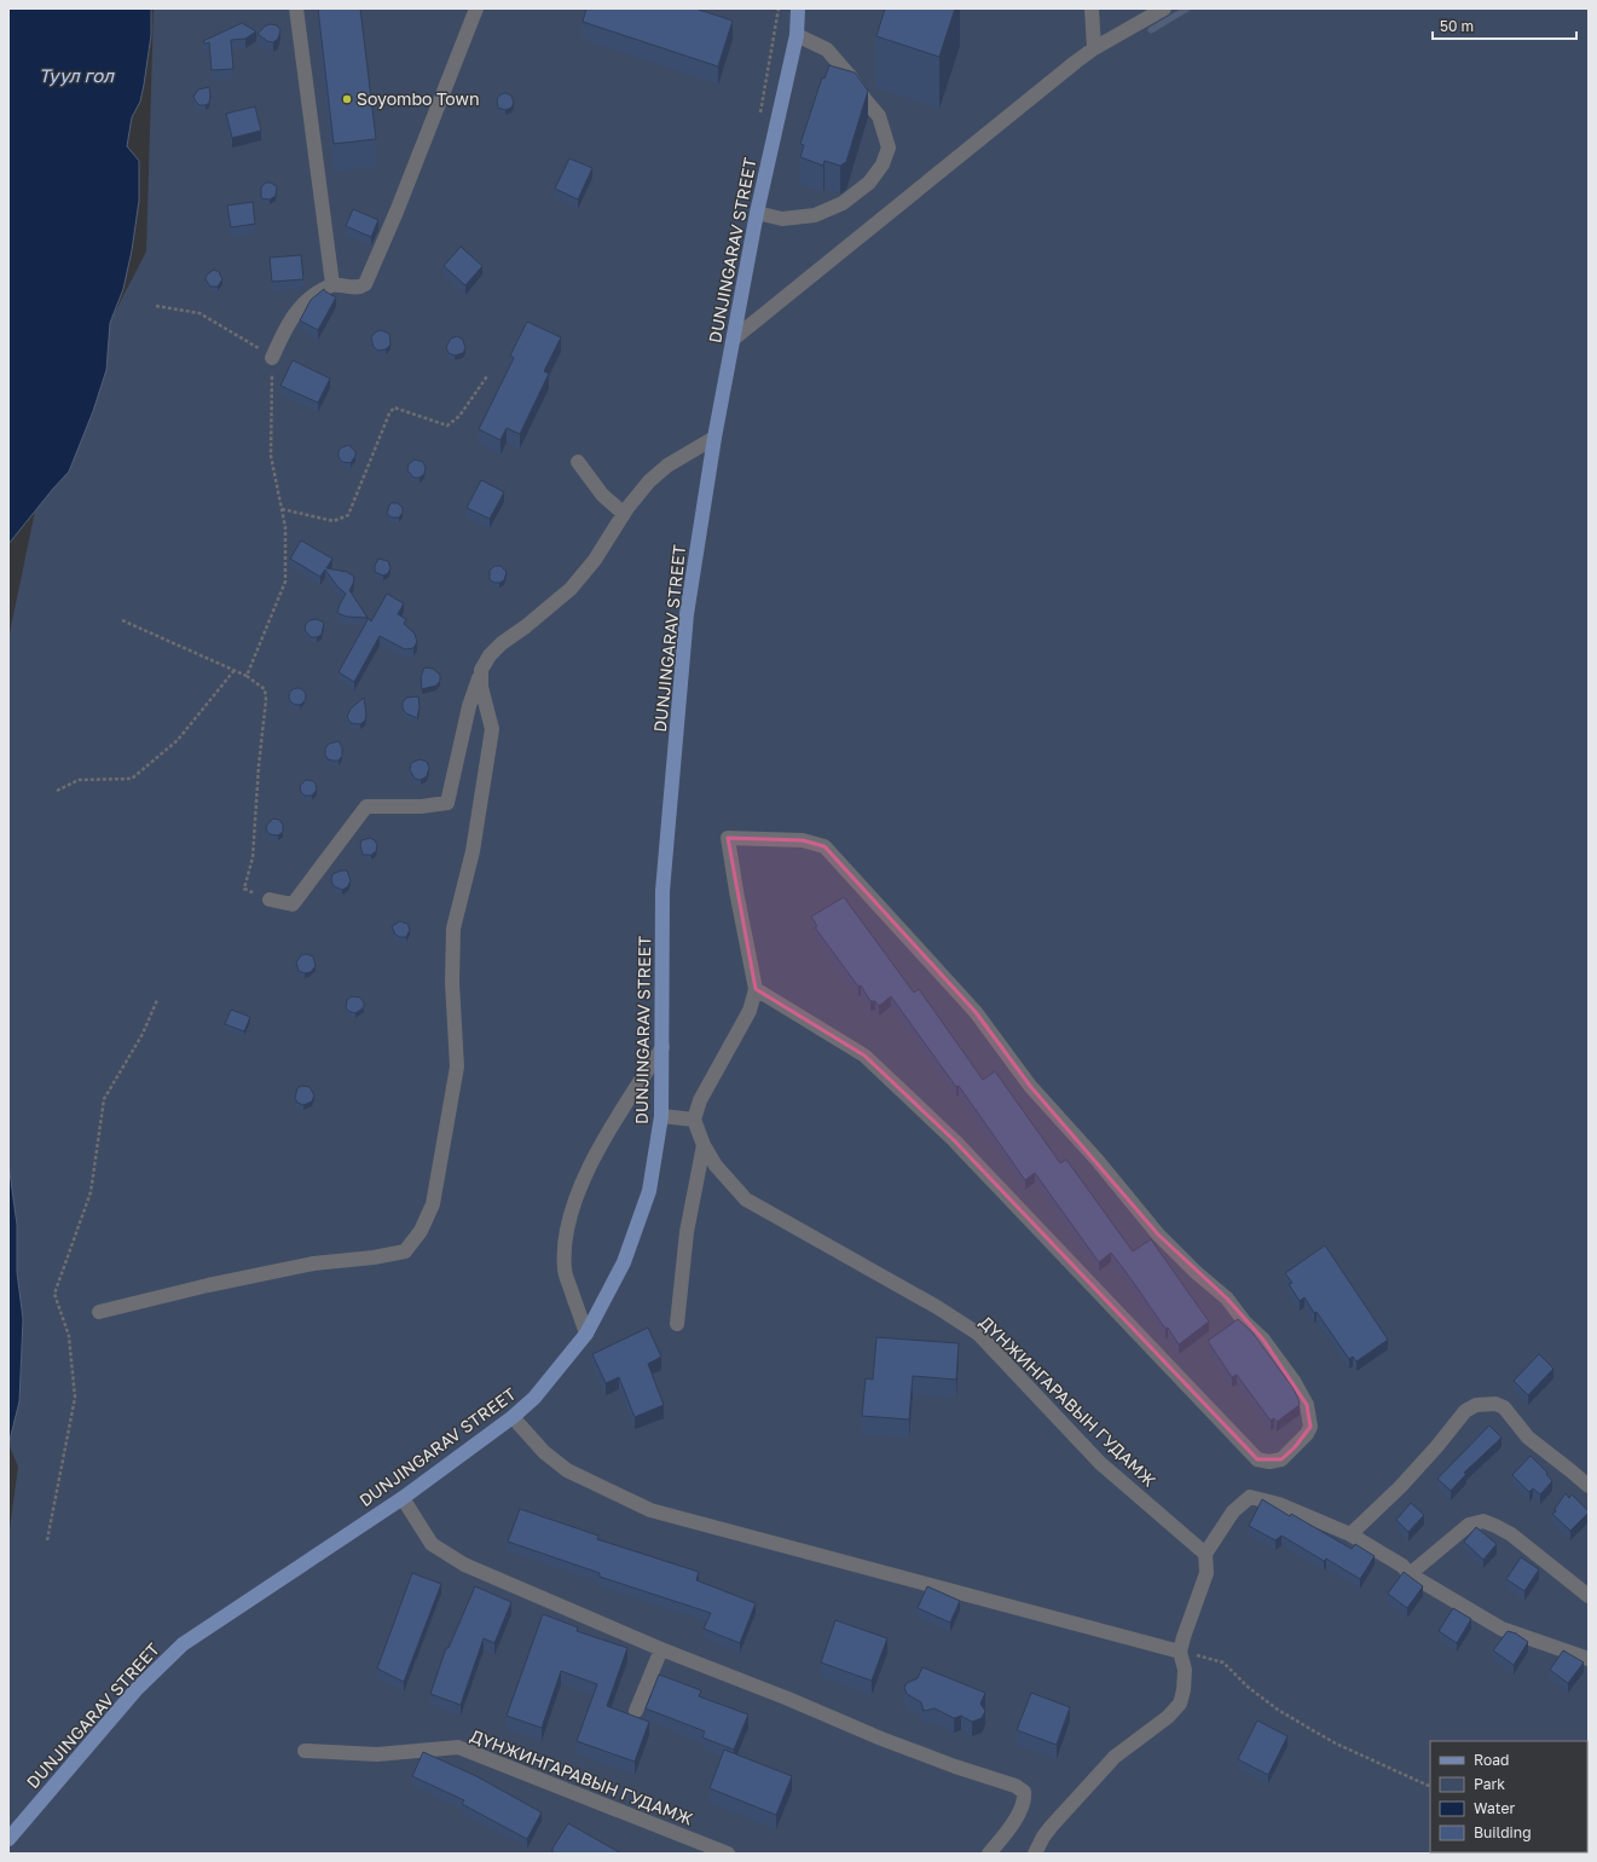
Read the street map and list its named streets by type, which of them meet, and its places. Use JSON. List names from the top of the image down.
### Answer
{
  "streets": {
    "main road": ["DUNJINGARAV STREET"],
    "street": ["ДҮНЖИНГАРАВЫН ГУДАМЖ"]
  },
  "water": ["Туул гол"],
  "places": ["Soyombo Town"],
  "legend": [
    "Road",
    "Park",
    "Water",
    "Building"
  ],
  "scale_bar": "50 m"
}
